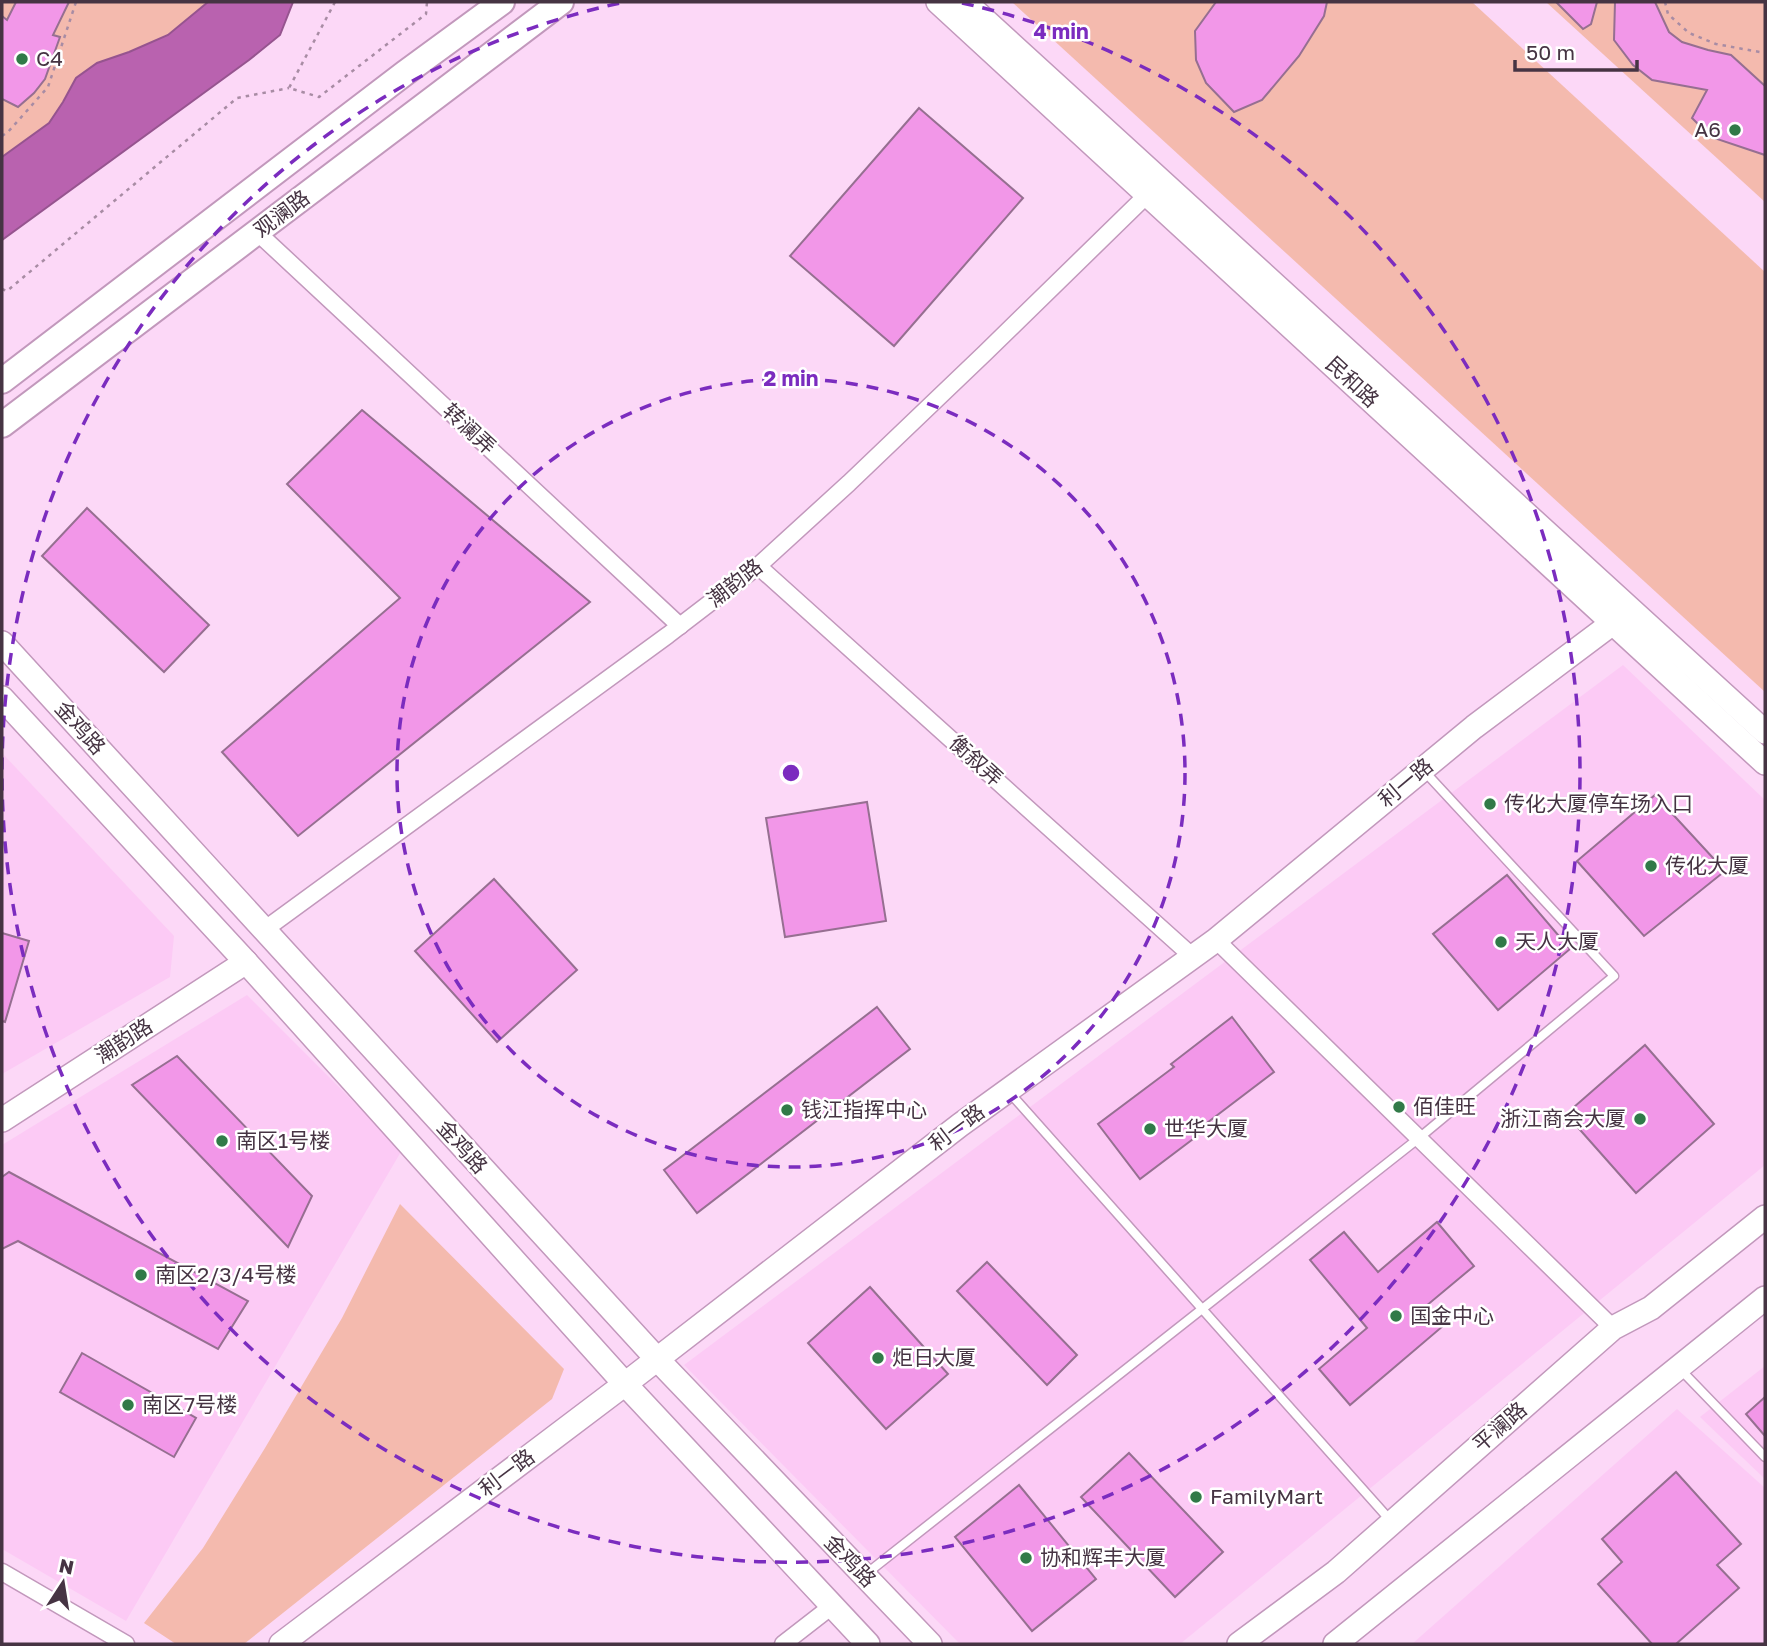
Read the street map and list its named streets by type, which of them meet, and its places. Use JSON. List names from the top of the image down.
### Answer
{
  "streets": {
    "main road": [
      "观澜路",
      "民和路",
      "潮韵路",
      "金鸡路",
      "利一路",
      "平澜路"
    ],
    "street": ["转澜弄", "衡叙弄"]
  },
  "crossings": [
    ["观澜路", "转澜弄"],
    ["民和路", "潮韵路"],
    ["民和路", "利一路"],
    ["转澜弄", "潮韵路"],
    ["潮韵路", "金鸡路"],
    ["潮韵路", "衡叙弄"],
    ["金鸡路", "利一路"],
    ["衡叙弄", "利一路"]
  ],
  "places": [
    "C4",
    "A6",
    "传化大厦停车场入口",
    "传化大厦",
    "天人大厦",
    "佰佳旺",
    "钱江指挥中心",
    "浙江商会大厦",
    "世华大厦",
    "南区1号楼",
    "南区2/3/4号楼",
    "国金中心",
    "炬日大厦",
    "南区7号楼",
    "FamilyMart",
    "协和辉丰大厦"
  ],
  "scale_bar": "50 m",
  "north": "top",
  "rings": ["4 min", "2 min"]
}
